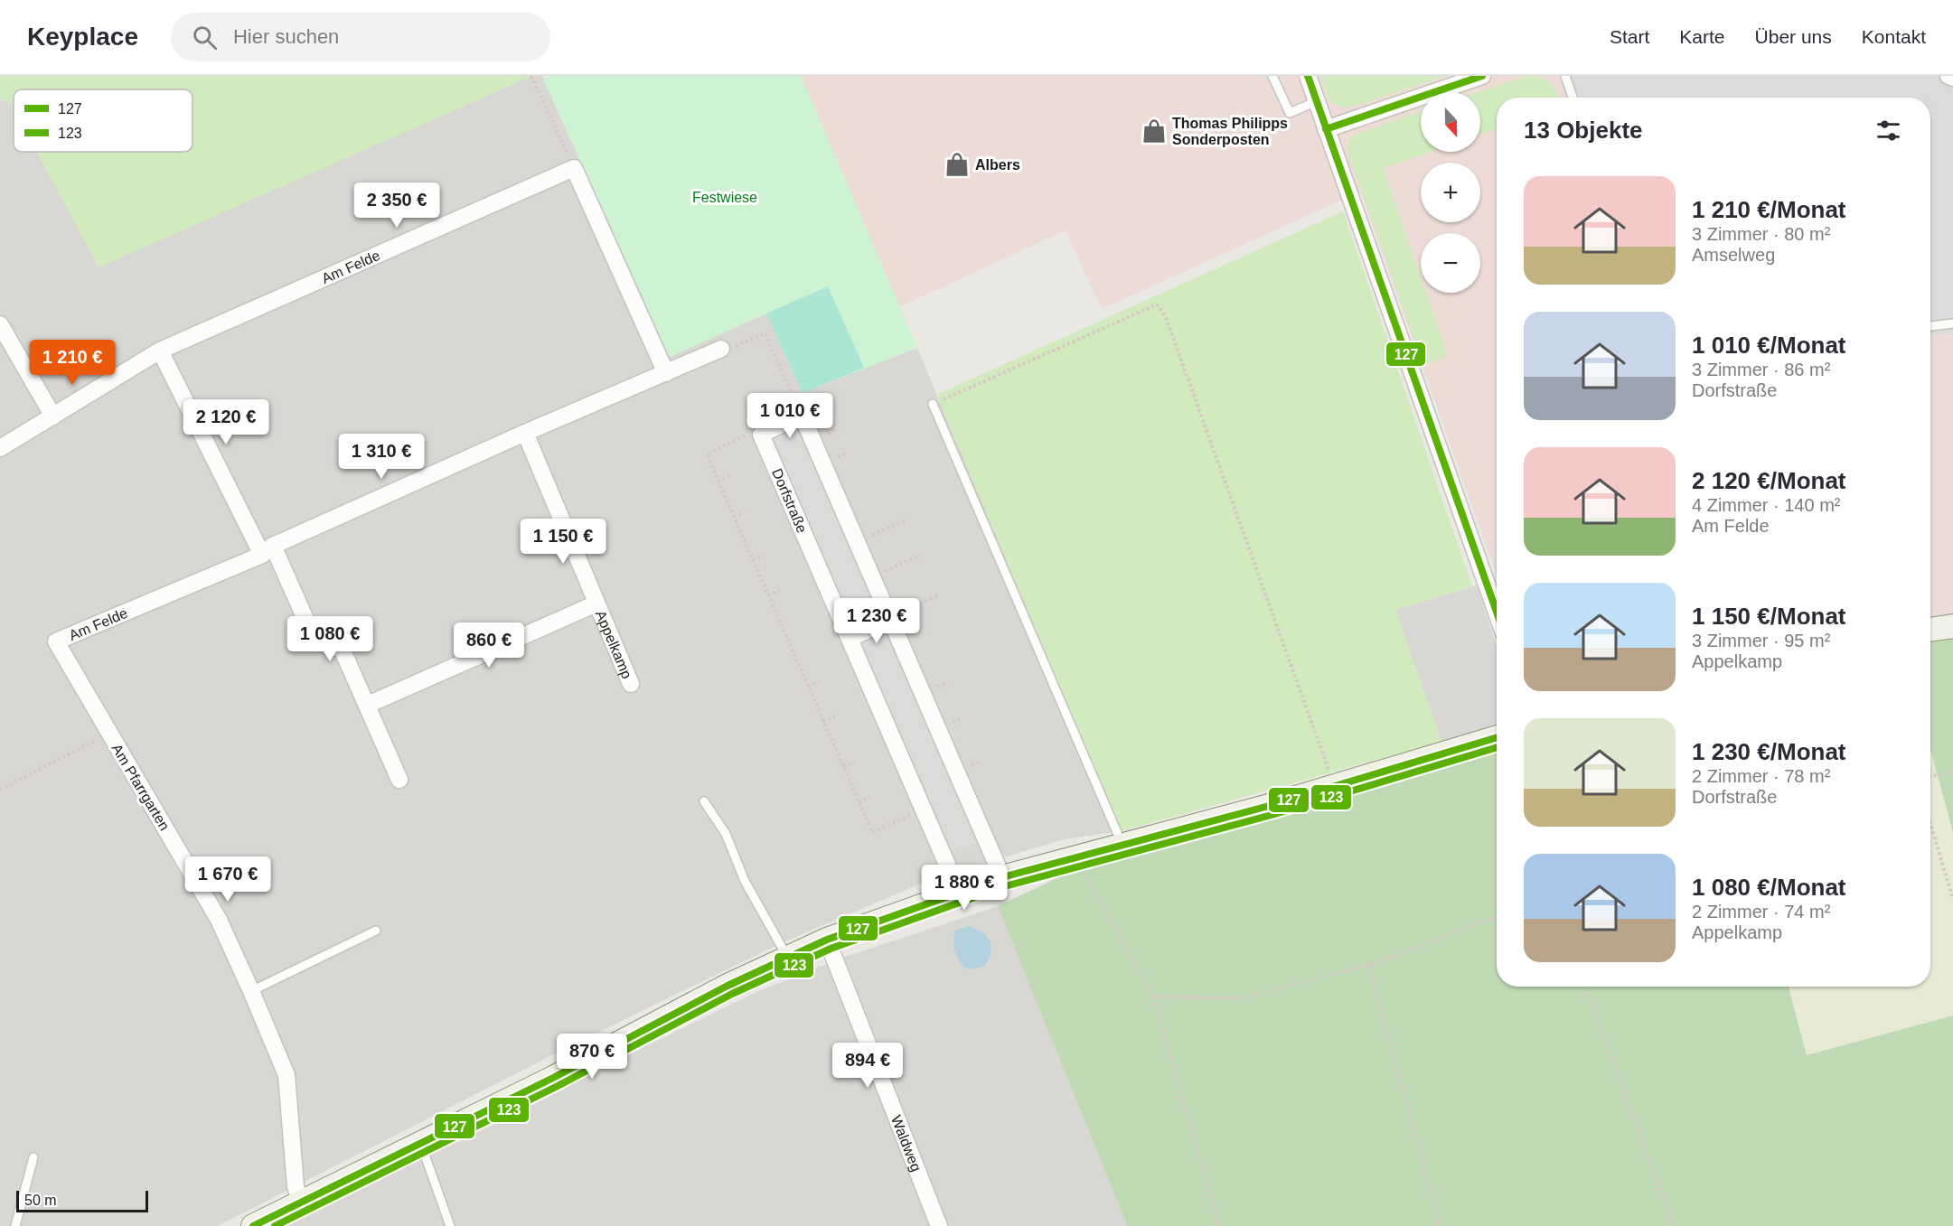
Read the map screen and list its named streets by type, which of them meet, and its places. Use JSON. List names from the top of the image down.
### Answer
{
  "streets": {
    "street": [
      "Am Felde",
      "Dorfstraße",
      "Appelkamp",
      "Am Pfarrgarten",
      "Waldweg"
    ]
  },
  "crossings": [
    ["Am Felde", "Appelkamp"],
    ["Am Felde", "Am Pfarrgarten"]
  ],
  "parks": ["Festwiese"],
  "places": {
    "shop": ["Thomas Philipps Sonderposten", "Albers"]
  },
  "lines": ["transit line 127", "transit line 123"],
  "legend": ["127", "123"],
  "scale_bar": "50 m",
  "north": "bottom",
  "page": {
    "header": "Keyplace",
    "search": "Hier suchen",
    "nav": [
      "Start",
      "Karte",
      "Über uns",
      "Kontakt"
    ],
    "map_buttons": ["+", "−"],
    "heading": "13 Objekte",
    "list": [
      {
        "name": "1 210 €/Monat",
        "note": "3 Zimmer · 80 m² · Amselweg"
      },
      {
        "name": "1 010 €/Monat",
        "note": "3 Zimmer · 86 m² · Dorfstraße"
      },
      {
        "name": "2 120 €/Monat",
        "note": "4 Zimmer · 140 m² · Am Felde"
      },
      {
        "name": "1 150 €/Monat",
        "note": "3 Zimmer · 95 m² · Appelkamp"
      },
      {
        "name": "1 230 €/Monat",
        "note": "2 Zimmer · 78 m² · Dorfstraße"
      },
      {
        "name": "1 080 €/Monat",
        "note": "2 Zimmer · 74 m² · Appelkamp"
      }
    ],
    "price": [
      "2 350 €",
      "1 210 €",
      "1 010 €",
      "2 120 €",
      "1 310 €",
      "1 150 €",
      "1 230 €",
      "1 080 €",
      "860 €",
      "1 670 €",
      "1 880 €",
      "870 €",
      "894 €"
    ],
    "scale": "50 m"
  }
}
